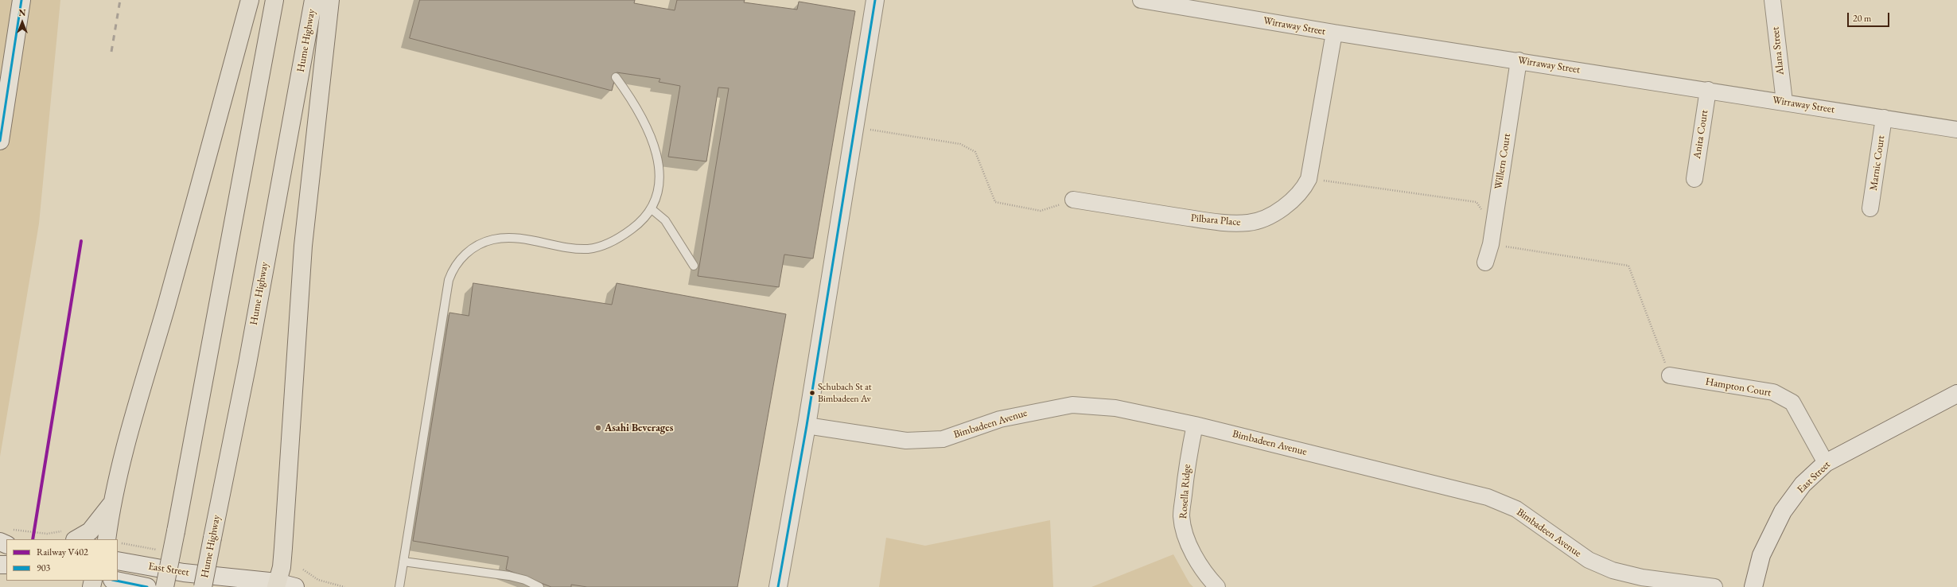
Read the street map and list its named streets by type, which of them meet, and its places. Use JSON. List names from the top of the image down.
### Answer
{
  "streets": {
    "highway": ["Hume Highway"],
    "main road": ["East Street"],
    "street": [
      "Wirraway Street",
      "Alana Street",
      "Anita Court",
      "Willern Court",
      "Marnic Court",
      "Pilbara Place",
      "Hampton Court",
      "Bimbadeen Avenue",
      "Rosella Ridge"
    ]
  },
  "crossings": [
    ["Wirraway Street", "Alana Street"],
    ["Wirraway Street", "Anita Court"],
    ["Wirraway Street", "Willern Court"],
    ["Wirraway Street", "Marnic Court"],
    ["Wirraway Street", "Pilbara Place"],
    ["Hampton Court", "East Street"],
    ["Bimbadeen Avenue", "Rosella Ridge"]
  ],
  "places": ["Schubach St at Bimbadeen Av", "Asahi Beverages"],
  "lines": ["transit line 903", "rail line V402"],
  "legend": ["Railway V402", "903"],
  "scale_bar": "20 m",
  "north": "top"
}
